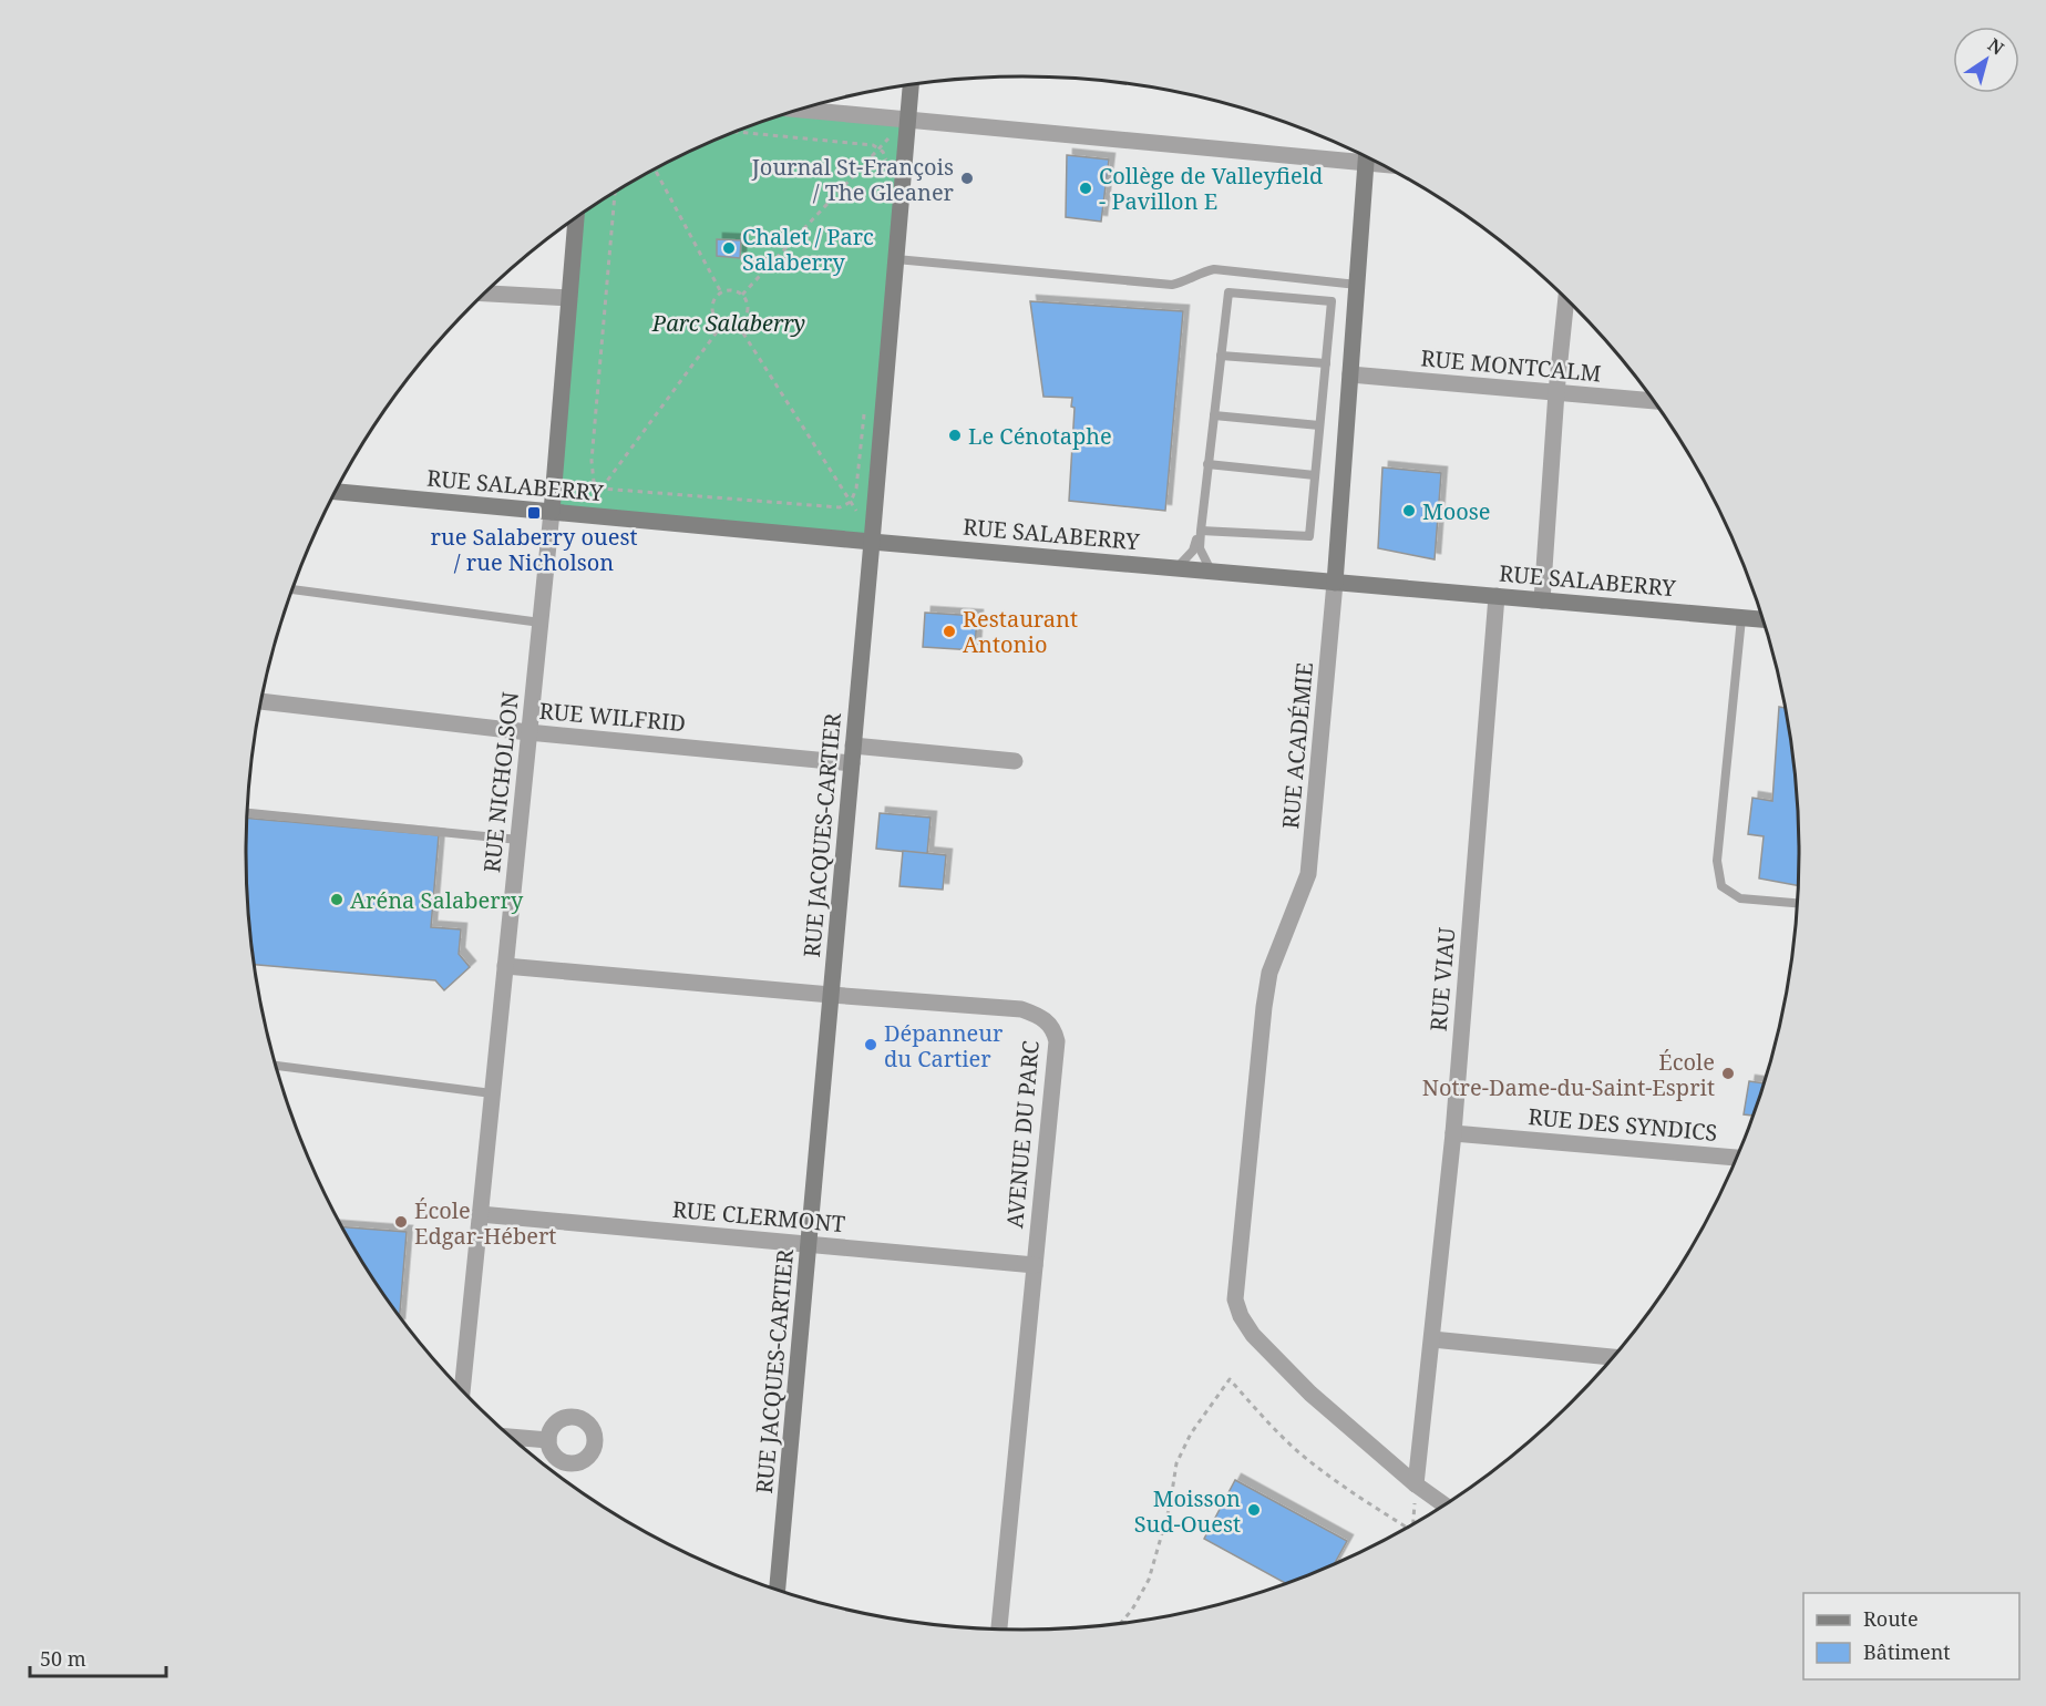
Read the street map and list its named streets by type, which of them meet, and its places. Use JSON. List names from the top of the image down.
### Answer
{
  "streets": {
    "street": [
      "RUE MONTCALM",
      "RUE SALABERRY",
      "RUE WILFRID",
      "RUE ACADÉMIE",
      "RUE NICHOLSON",
      "RUE JACQUES-CARTIER",
      "RUE VIAU",
      "RUE DES SYNDICS",
      "AVENUE DU PARC",
      "RUE CLERMONT"
    ]
  },
  "crossings": [
    ["RUE MONTCALM", "RUE ACADÉMIE"],
    ["RUE SALABERRY", "RUE ACADÉMIE"],
    ["RUE SALABERRY", "RUE NICHOLSON"],
    ["RUE SALABERRY", "RUE JACQUES-CARTIER"],
    ["RUE SALABERRY", "RUE VIAU"],
    ["RUE WILFRID", "RUE NICHOLSON"],
    ["RUE WILFRID", "RUE JACQUES-CARTIER"],
    ["RUE ACADÉMIE", "RUE VIAU"],
    ["RUE NICHOLSON", "AVENUE DU PARC"],
    ["RUE NICHOLSON", "RUE CLERMONT"],
    ["RUE JACQUES-CARTIER", "AVENUE DU PARC"],
    ["RUE JACQUES-CARTIER", "RUE CLERMONT"],
    ["RUE VIAU", "RUE DES SYNDICS"],
    ["AVENUE DU PARC", "RUE CLERMONT"]
  ],
  "parks": ["Parc Salaberry"],
  "places": {
    "other": [
      "Journal St-François / The Gleaner",
      "Collège de Valleyfield - Pavillon E",
      "Chalet / Parc Salaberry",
      "Le Cénotaphe",
      "Moose",
      "Restaurant Antonio",
      "Aréna Salaberry",
      "Dépanneur du Cartier",
      "École Notre-Dame-du-Saint-Esprit",
      "École Edgar-Hébert",
      "Moisson Sud-Ouest"
    ],
    "transit": ["rue Salaberry ouest / rue Nicholson"]
  },
  "legend": ["Route", "Bâtiment"],
  "scale_bar": "50 m",
  "north": "top right"
}
